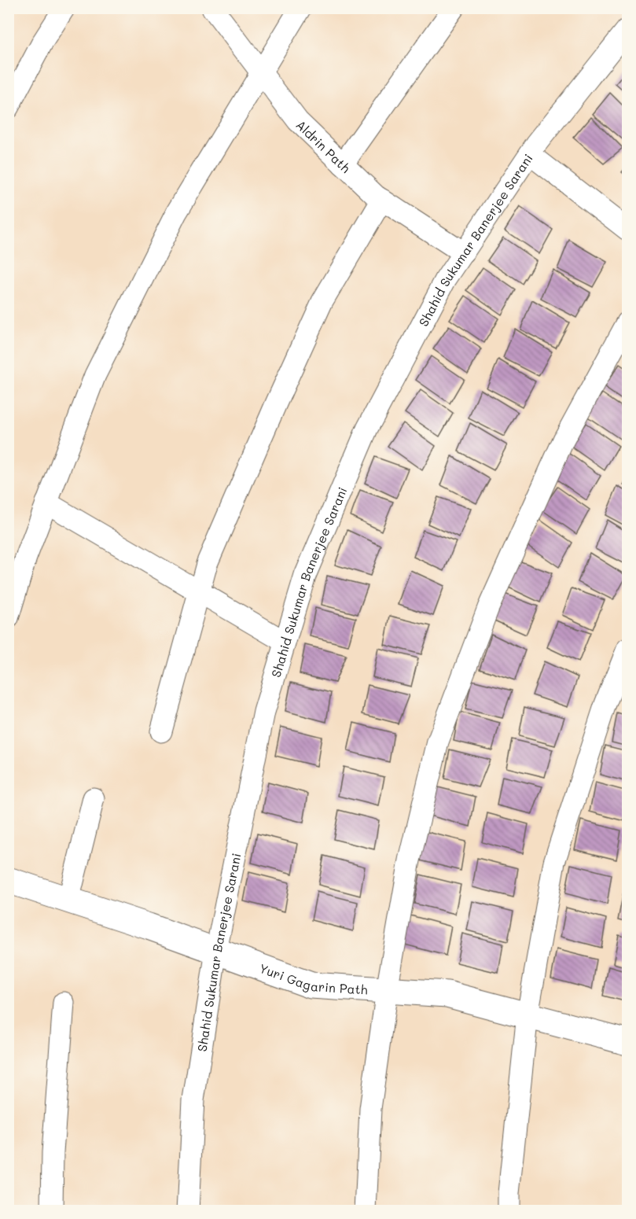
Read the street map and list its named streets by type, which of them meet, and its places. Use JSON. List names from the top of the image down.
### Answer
{
  "streets": {
    "street": ["Aldrin Path", "Shahid Sukumar Banerjee Sarani", "Yuri Gagarin Path"]
  },
  "crossings": [
    ["Aldrin Path", "Shahid Sukumar Banerjee Sarani"],
    ["Shahid Sukumar Banerjee Sarani", "Yuri Gagarin Path"]
  ]
}
